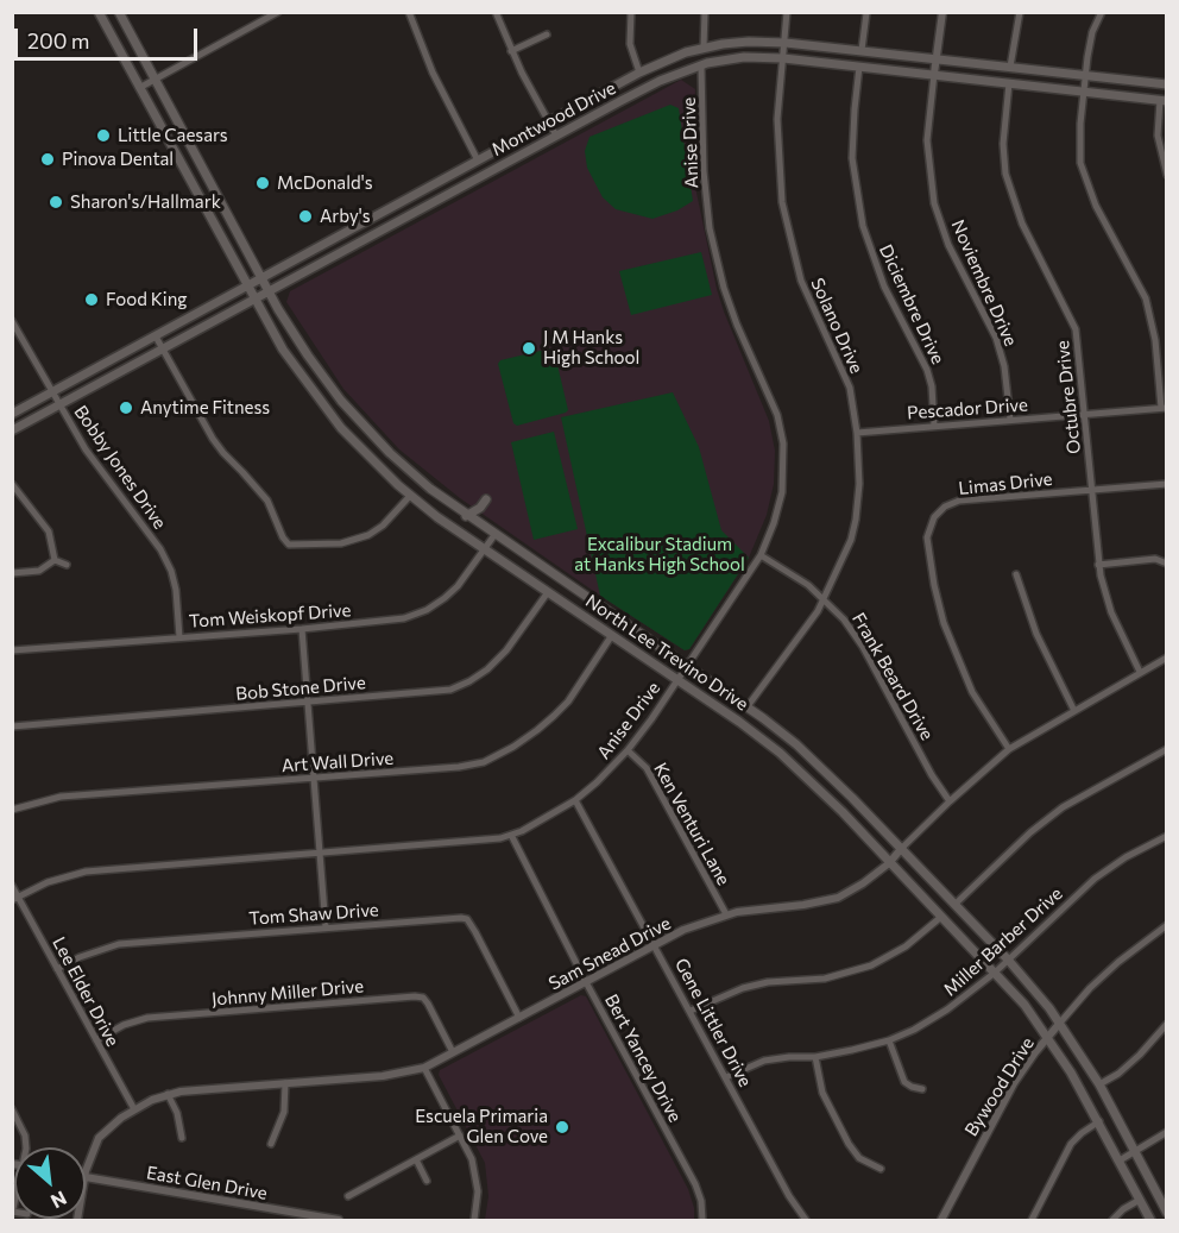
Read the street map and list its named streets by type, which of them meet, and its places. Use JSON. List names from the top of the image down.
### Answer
{
  "streets": {
    "main road": ["Montwood Drive", "North Lee Trevino Drive"],
    "street": [
      "Anise Drive",
      "Noviembre Drive",
      "Diciembre Drive",
      "Solano Drive",
      "Octubre Drive",
      "Pescador Drive",
      "Bobby Jones Drive",
      "Limas Drive",
      "Tom Weiskopf Drive",
      "Frank Beard Drive",
      "Bob Stone Drive",
      "Art Wall Drive",
      "Ken Venturi Lane",
      "Tom Shaw Drive",
      "Miller Barber Drive",
      "Sam Snead Drive",
      "Lee Elder Drive",
      "Johnny Miller Drive",
      "Gene Littler Drive",
      "Bert Yancey Drive",
      "Bywood Drive",
      "East Glen Drive"
    ]
  },
  "crossings": [
    ["Montwood Drive", "Anise Drive"],
    ["Montwood Drive", "Noviembre Drive"],
    ["Montwood Drive", "Diciembre Drive"],
    ["Montwood Drive", "Solano Drive"],
    ["Montwood Drive", "Octubre Drive"],
    ["Montwood Drive", "Bobby Jones Drive"],
    ["Montwood Drive", "North Lee Trevino Drive"],
    ["Anise Drive", "North Lee Trevino Drive"],
    ["Anise Drive", "Frank Beard Drive"],
    ["Anise Drive", "Ken Venturi Lane"],
    ["Anise Drive", "Lee Elder Drive"],
    ["Anise Drive", "Gene Littler Drive"],
    ["Anise Drive", "Bert Yancey Drive"],
    ["Noviembre Drive", "Pescador Drive"],
    ["Diciembre Drive", "Pescador Drive"],
    ["Solano Drive", "Pescador Drive"],
    ["Solano Drive", "North Lee Trevino Drive"],
    ["Solano Drive", "Frank Beard Drive"],
    ["Octubre Drive", "Pescador Drive"],
    ["Octubre Drive", "Limas Drive"],
    ["Octubre Drive", "Sam Snead Drive"],
    ["Bobby Jones Drive", "Tom Weiskopf Drive"],
    ["Limas Drive", "Sam Snead Drive"],
    ["Tom Weiskopf Drive", "North Lee Trevino Drive"],
    ["North Lee Trevino Drive", "Bob Stone Drive"],
    ["North Lee Trevino Drive", "Art Wall Drive"],
    ["North Lee Trevino Drive", "Miller Barber Drive"],
    ["North Lee Trevino Drive", "Sam Snead Drive"],
    ["North Lee Trevino Drive", "Bywood Drive"],
    ["Frank Beard Drive", "Sam Snead Drive"],
    ["Ken Venturi Lane", "Sam Snead Drive"],
    ["Tom Shaw Drive", "Sam Snead Drive"],
    ["Tom Shaw Drive", "Lee Elder Drive"],
    ["Miller Barber Drive", "Gene Littler Drive"],
    ["Sam Snead Drive", "Lee Elder Drive"],
    ["Sam Snead Drive", "Johnny Miller Drive"],
    ["Sam Snead Drive", "Gene Littler Drive"],
    ["Sam Snead Drive", "Bert Yancey Drive"],
    ["Lee Elder Drive", "Johnny Miller Drive"]
  ],
  "parks": ["Excalibur Stadium at Hanks High School"],
  "places": [
    "Little Caesars",
    "Pinova Dental",
    "McDonald's",
    "Sharon's/Hallmark",
    "Arby's",
    "Food King",
    "J M Hanks High School",
    "Anytime Fitness",
    "Escuela Primaria Glen Cove"
  ],
  "scale_bar": "200 m",
  "north": "bottom right"
}
